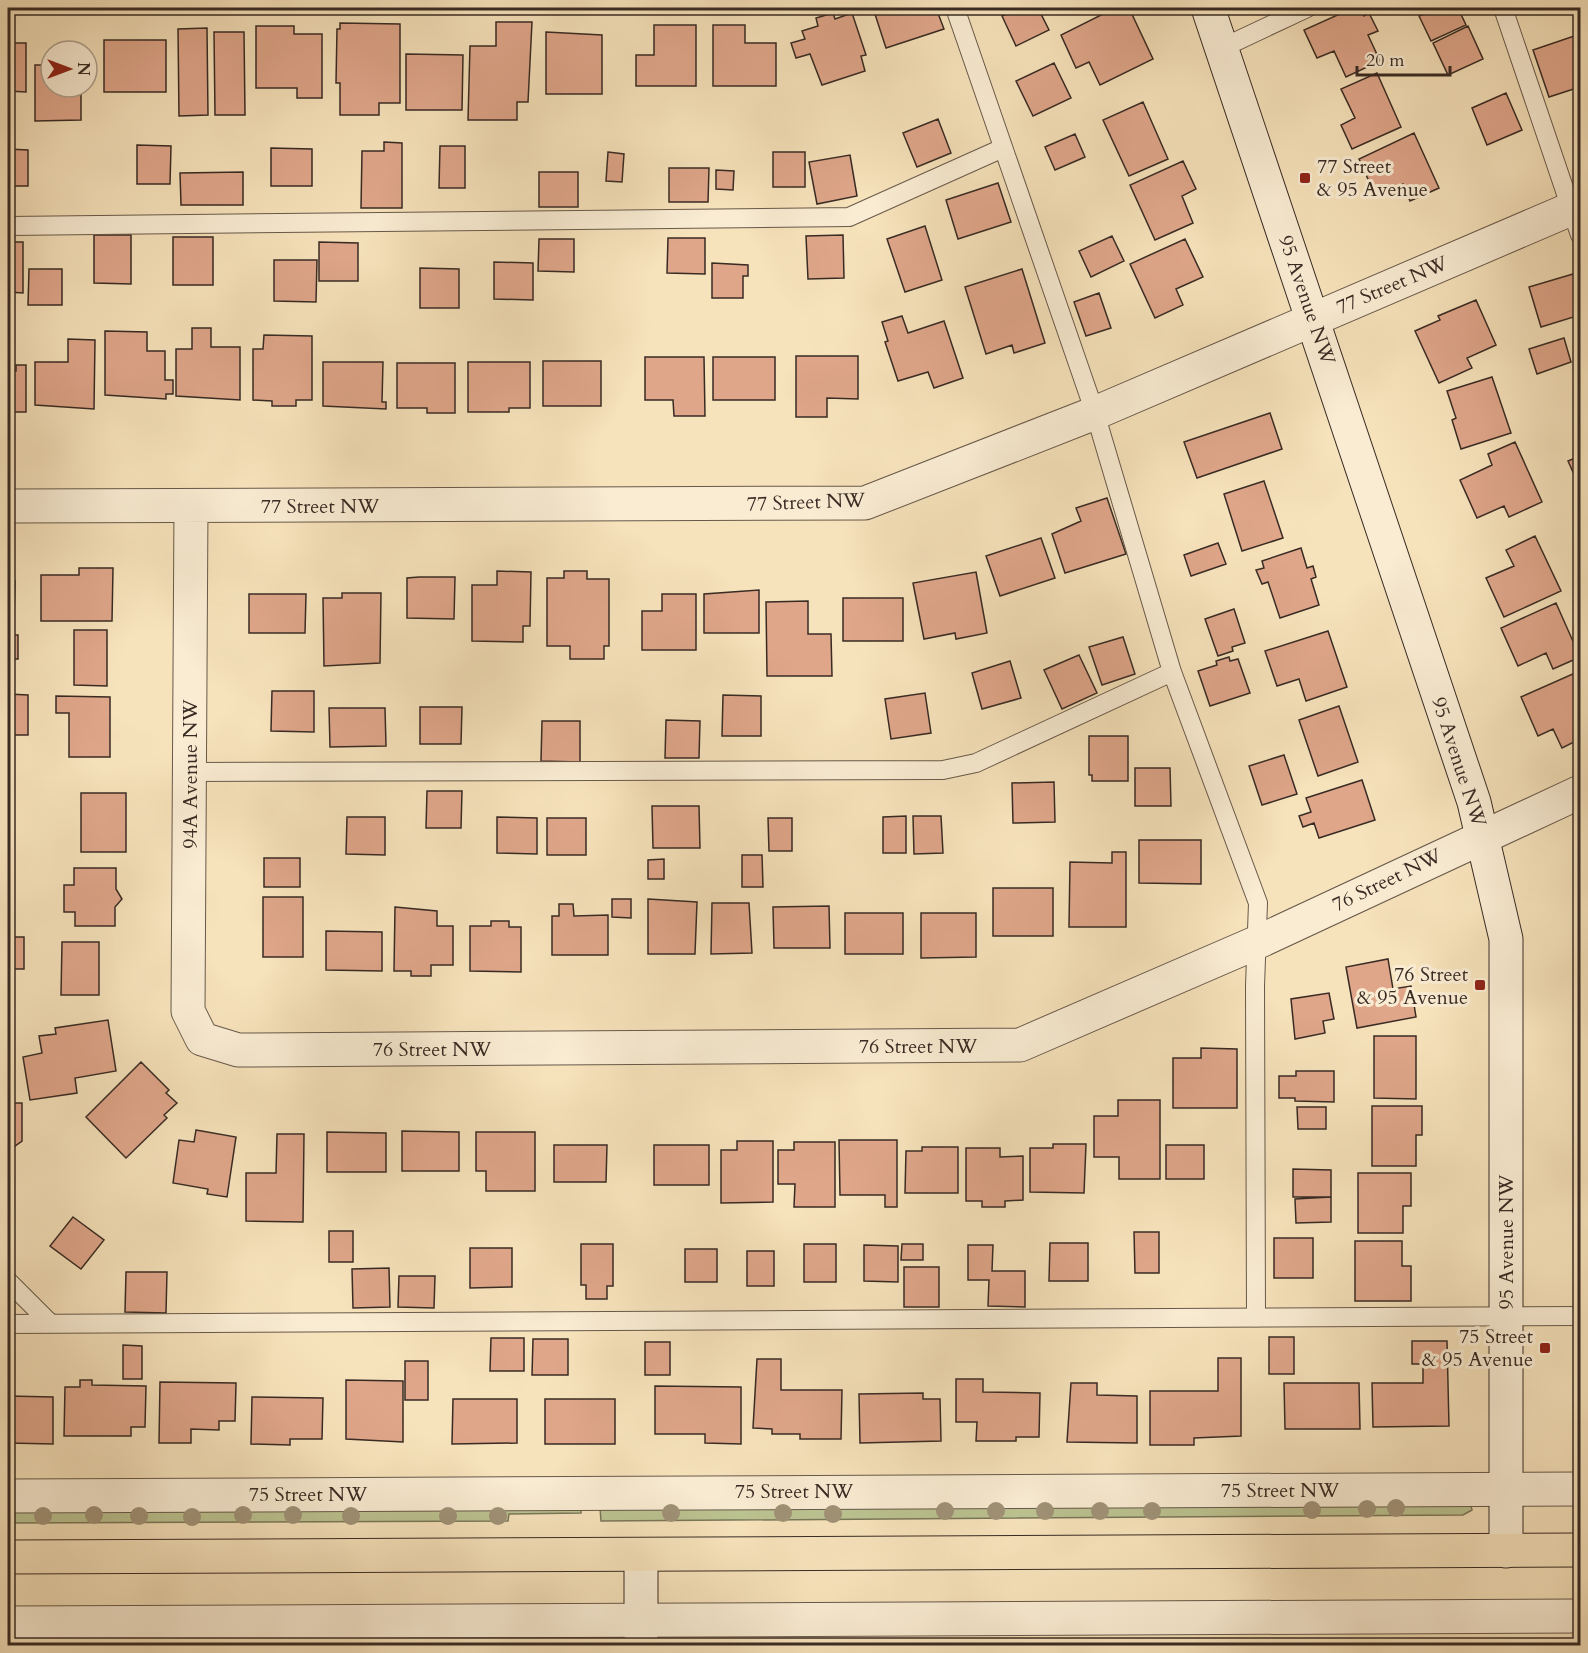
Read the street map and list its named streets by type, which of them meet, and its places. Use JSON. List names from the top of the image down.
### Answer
{
  "streets": {
    "street": [
      "77 Street NW",
      "95 Avenue NW",
      "94A Avenue NW",
      "76 Street NW",
      "75 Street NW"
    ]
  },
  "crossings": [
    ["77 Street NW", "95 Avenue NW"],
    ["77 Street NW", "94A Avenue NW"],
    ["95 Avenue NW", "76 Street NW"],
    ["95 Avenue NW", "75 Street NW"],
    ["94A Avenue NW", "76 Street NW"]
  ],
  "places": {
    "transit": ["77 Street & 95 Avenue", "76 Street & 95 Avenue", "75 Street & 95 Avenue"]
  },
  "scale_bar": "20 m",
  "north": "right"
}
